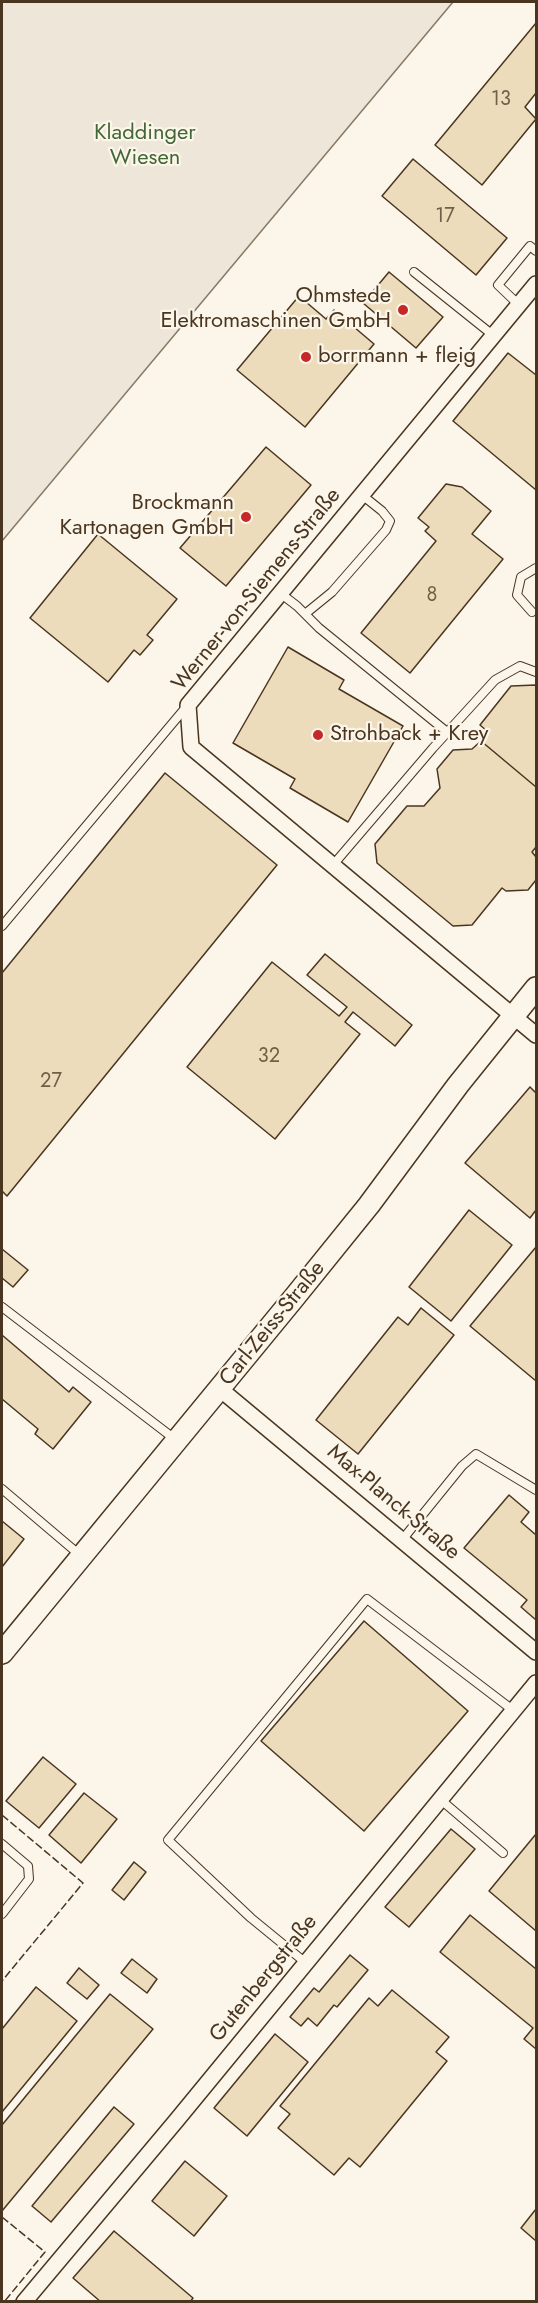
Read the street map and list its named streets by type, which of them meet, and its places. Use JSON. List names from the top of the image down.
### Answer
{
  "streets": {
    "main road": ["Carl-Zeiss-Straße"],
    "street": ["Werner-von-Siemens-Straße", "Max-Planck-Straße", "Gutenbergstraße"]
  },
  "crossings": [
    ["Werner-von-Siemens-Straße", "Carl-Zeiss-Straße"],
    ["Carl-Zeiss-Straße", "Max-Planck-Straße"]
  ],
  "parks": ["Kladdinger Wiesen"],
  "places": [
    "Ohmstede Elektromaschinen GmbH",
    "borrmann + fleig",
    "Brockmann Kartonagen GmbH",
    "Strohback + Krey"
  ],
  "house_numbers": [
    "13",
    "17",
    "8",
    "32",
    "27"
  ]
}
